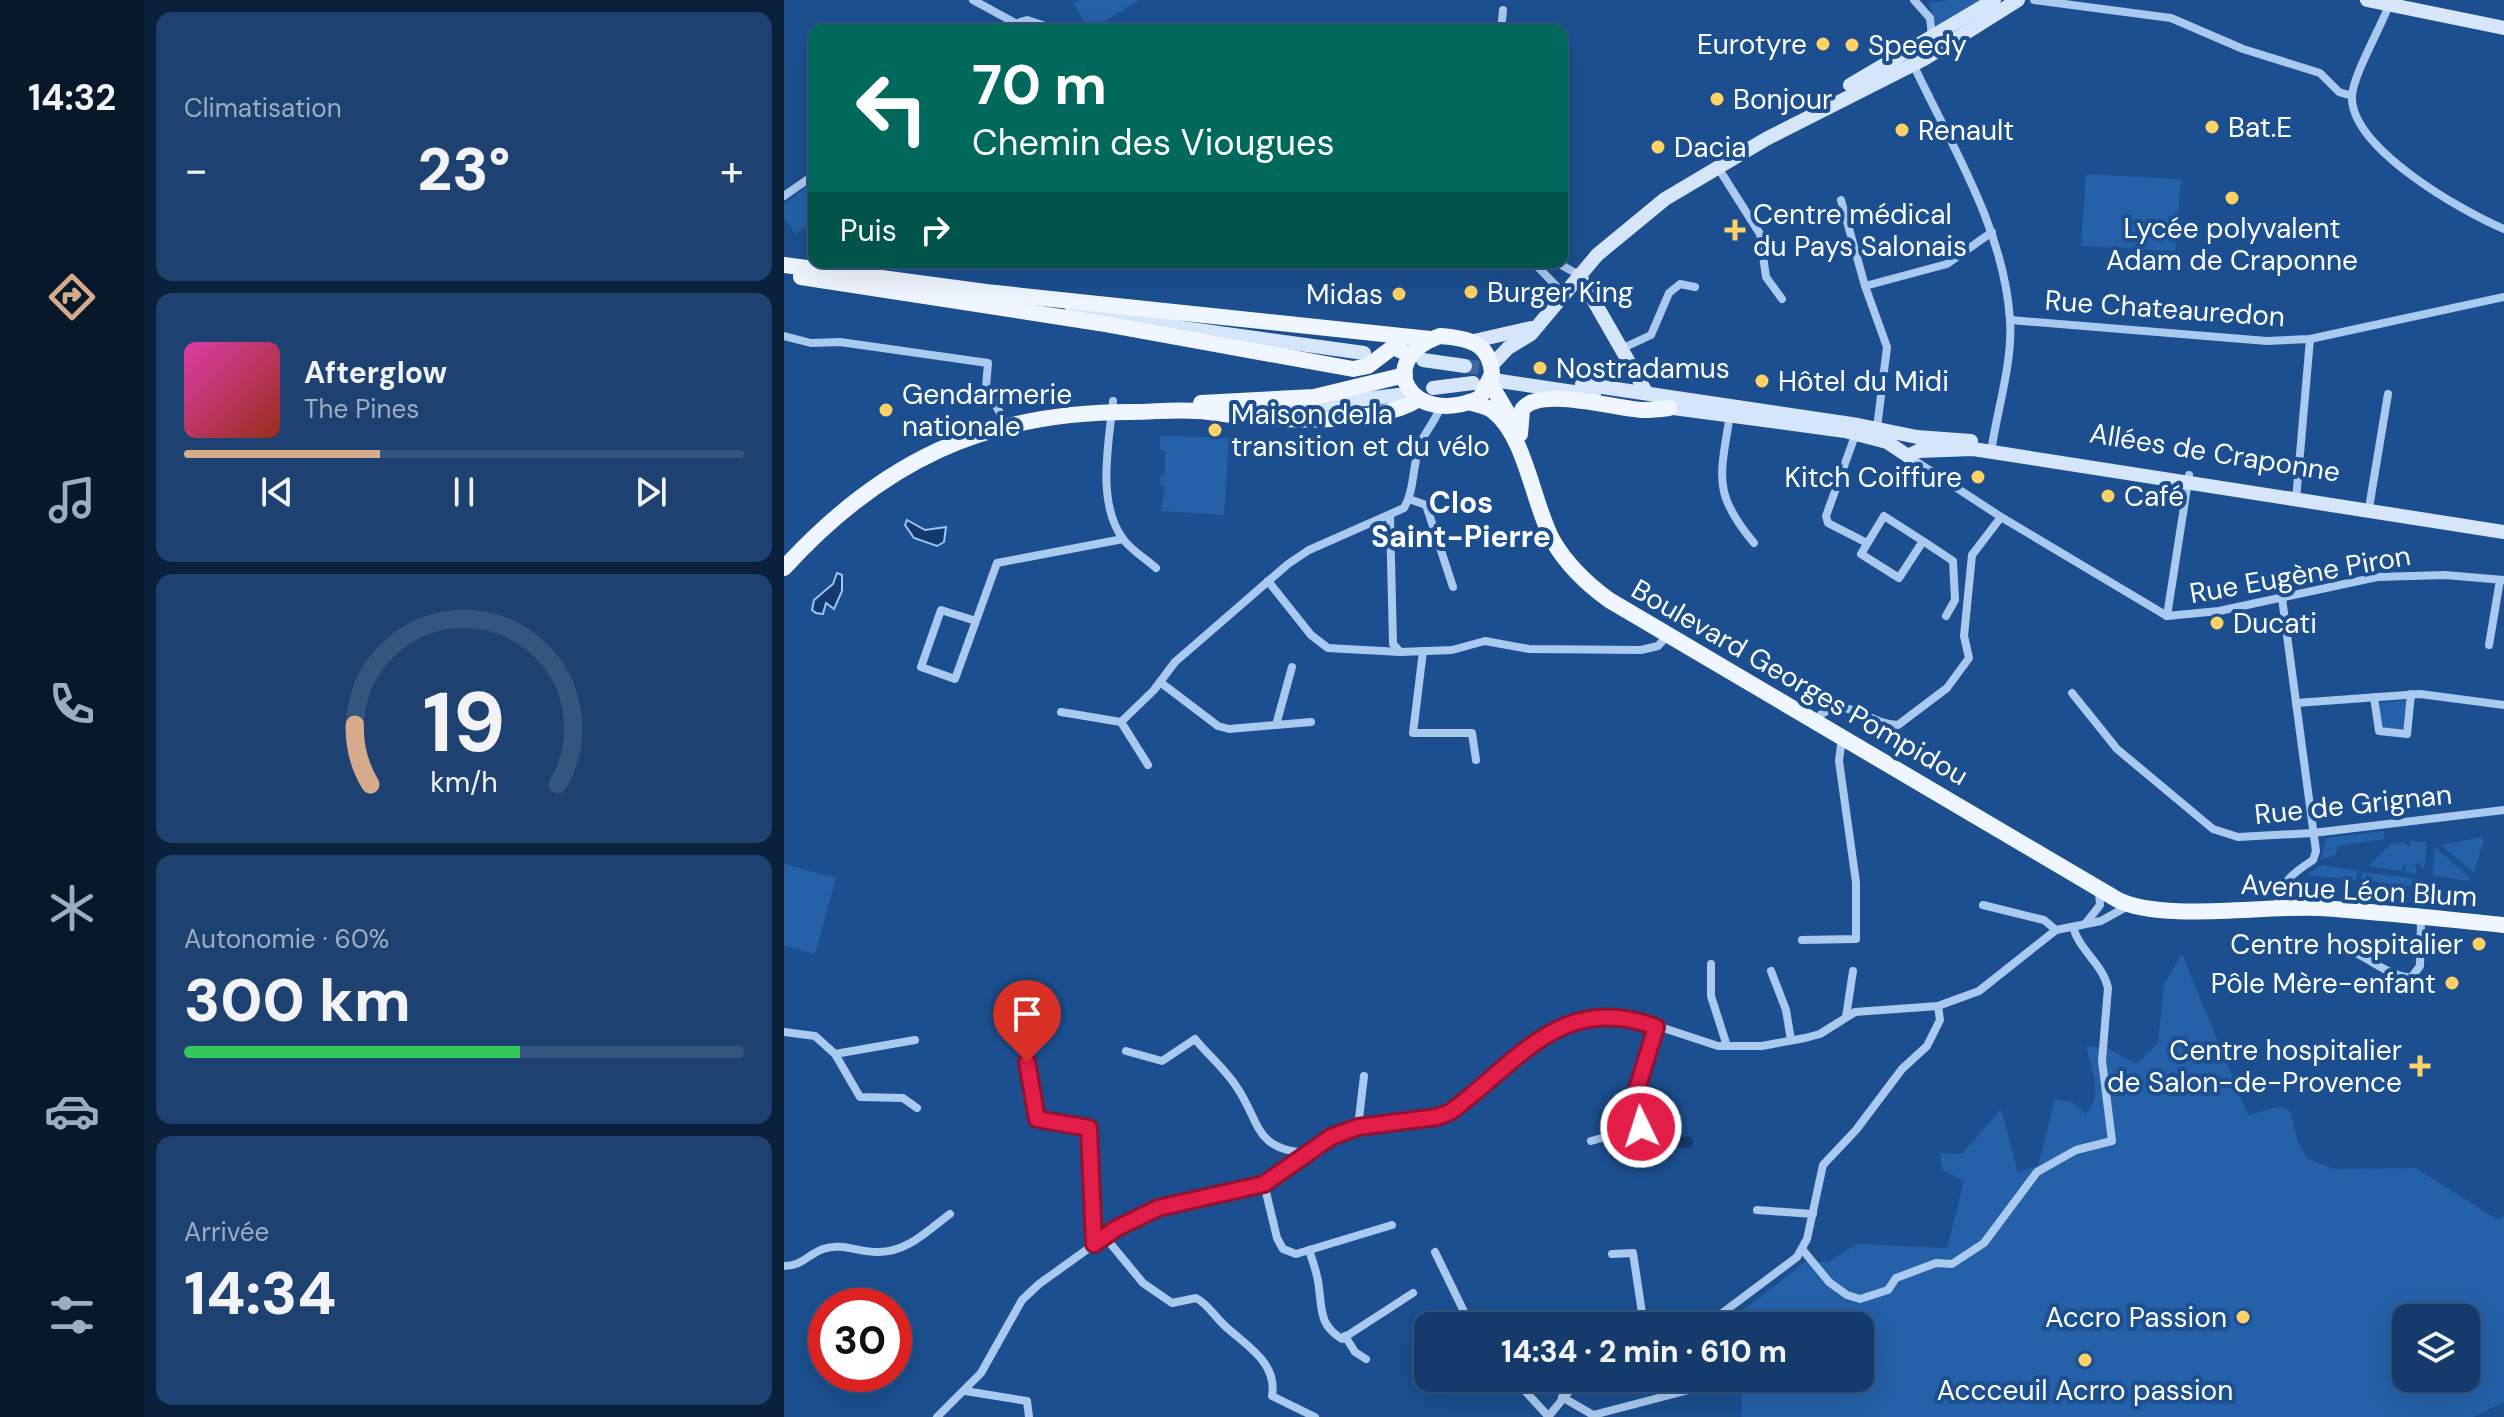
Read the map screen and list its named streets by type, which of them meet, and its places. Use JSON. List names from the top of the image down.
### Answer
{
  "streets": {
    "main road": ["Allées de Craponne", "Boulevard Georges Pompidou", "Avenue Léon Blum"],
    "street": ["Rue Chateauredon", "Rue Eugène Piron", "Rue de Grignan"]
  },
  "crossings": [
    ["Allées de Craponne", "Rue Eugène Piron"],
    ["Allées de Craponne", "Boulevard Georges Pompidou"],
    ["Boulevard Georges Pompidou", "Avenue Léon Blum"]
  ],
  "districts": ["Clos Saint-Pierre"],
  "places": {
    "other": [
      "Eurotyre",
      "Speedy",
      "Bonjour",
      "Bat.E",
      "Renault",
      "Dacia",
      "Lycée polyvalent Adam de Craponne",
      "Burger King",
      "Midas",
      "Nostradamus",
      "Hôtel du Midi",
      "Gendarmerie nationale",
      "Maison de la transition et du vélo",
      "Kitch Coiffure",
      "Café",
      "Ducati",
      "Centre hospitalier",
      "Pôle Mère-enfant",
      "Accro Passion",
      "Accceuil Acrro passion"
    ],
    "health": ["Centre médical du Pays Salonais", "Centre hospitalier de Salon-de-Provence"]
  },
  "page": {
    "tabs": "14:32",
    "tile": [
      "Climatisation",
      ["Autonomie · 60%", "300 km"],
      ["Arrivée", "14:34"]
    ],
    "turn": ["70 m", "Chemin des Viougues"],
    "heat": ["−", "23°", "+"],
    "then": "Puis",
    "song": ["Afterglow", "The Pines"],
    "limit": "30",
    "trip": "14:34 · 2 min · 610 m",
    "gauge": ["19", "km/h"]
  }
}
